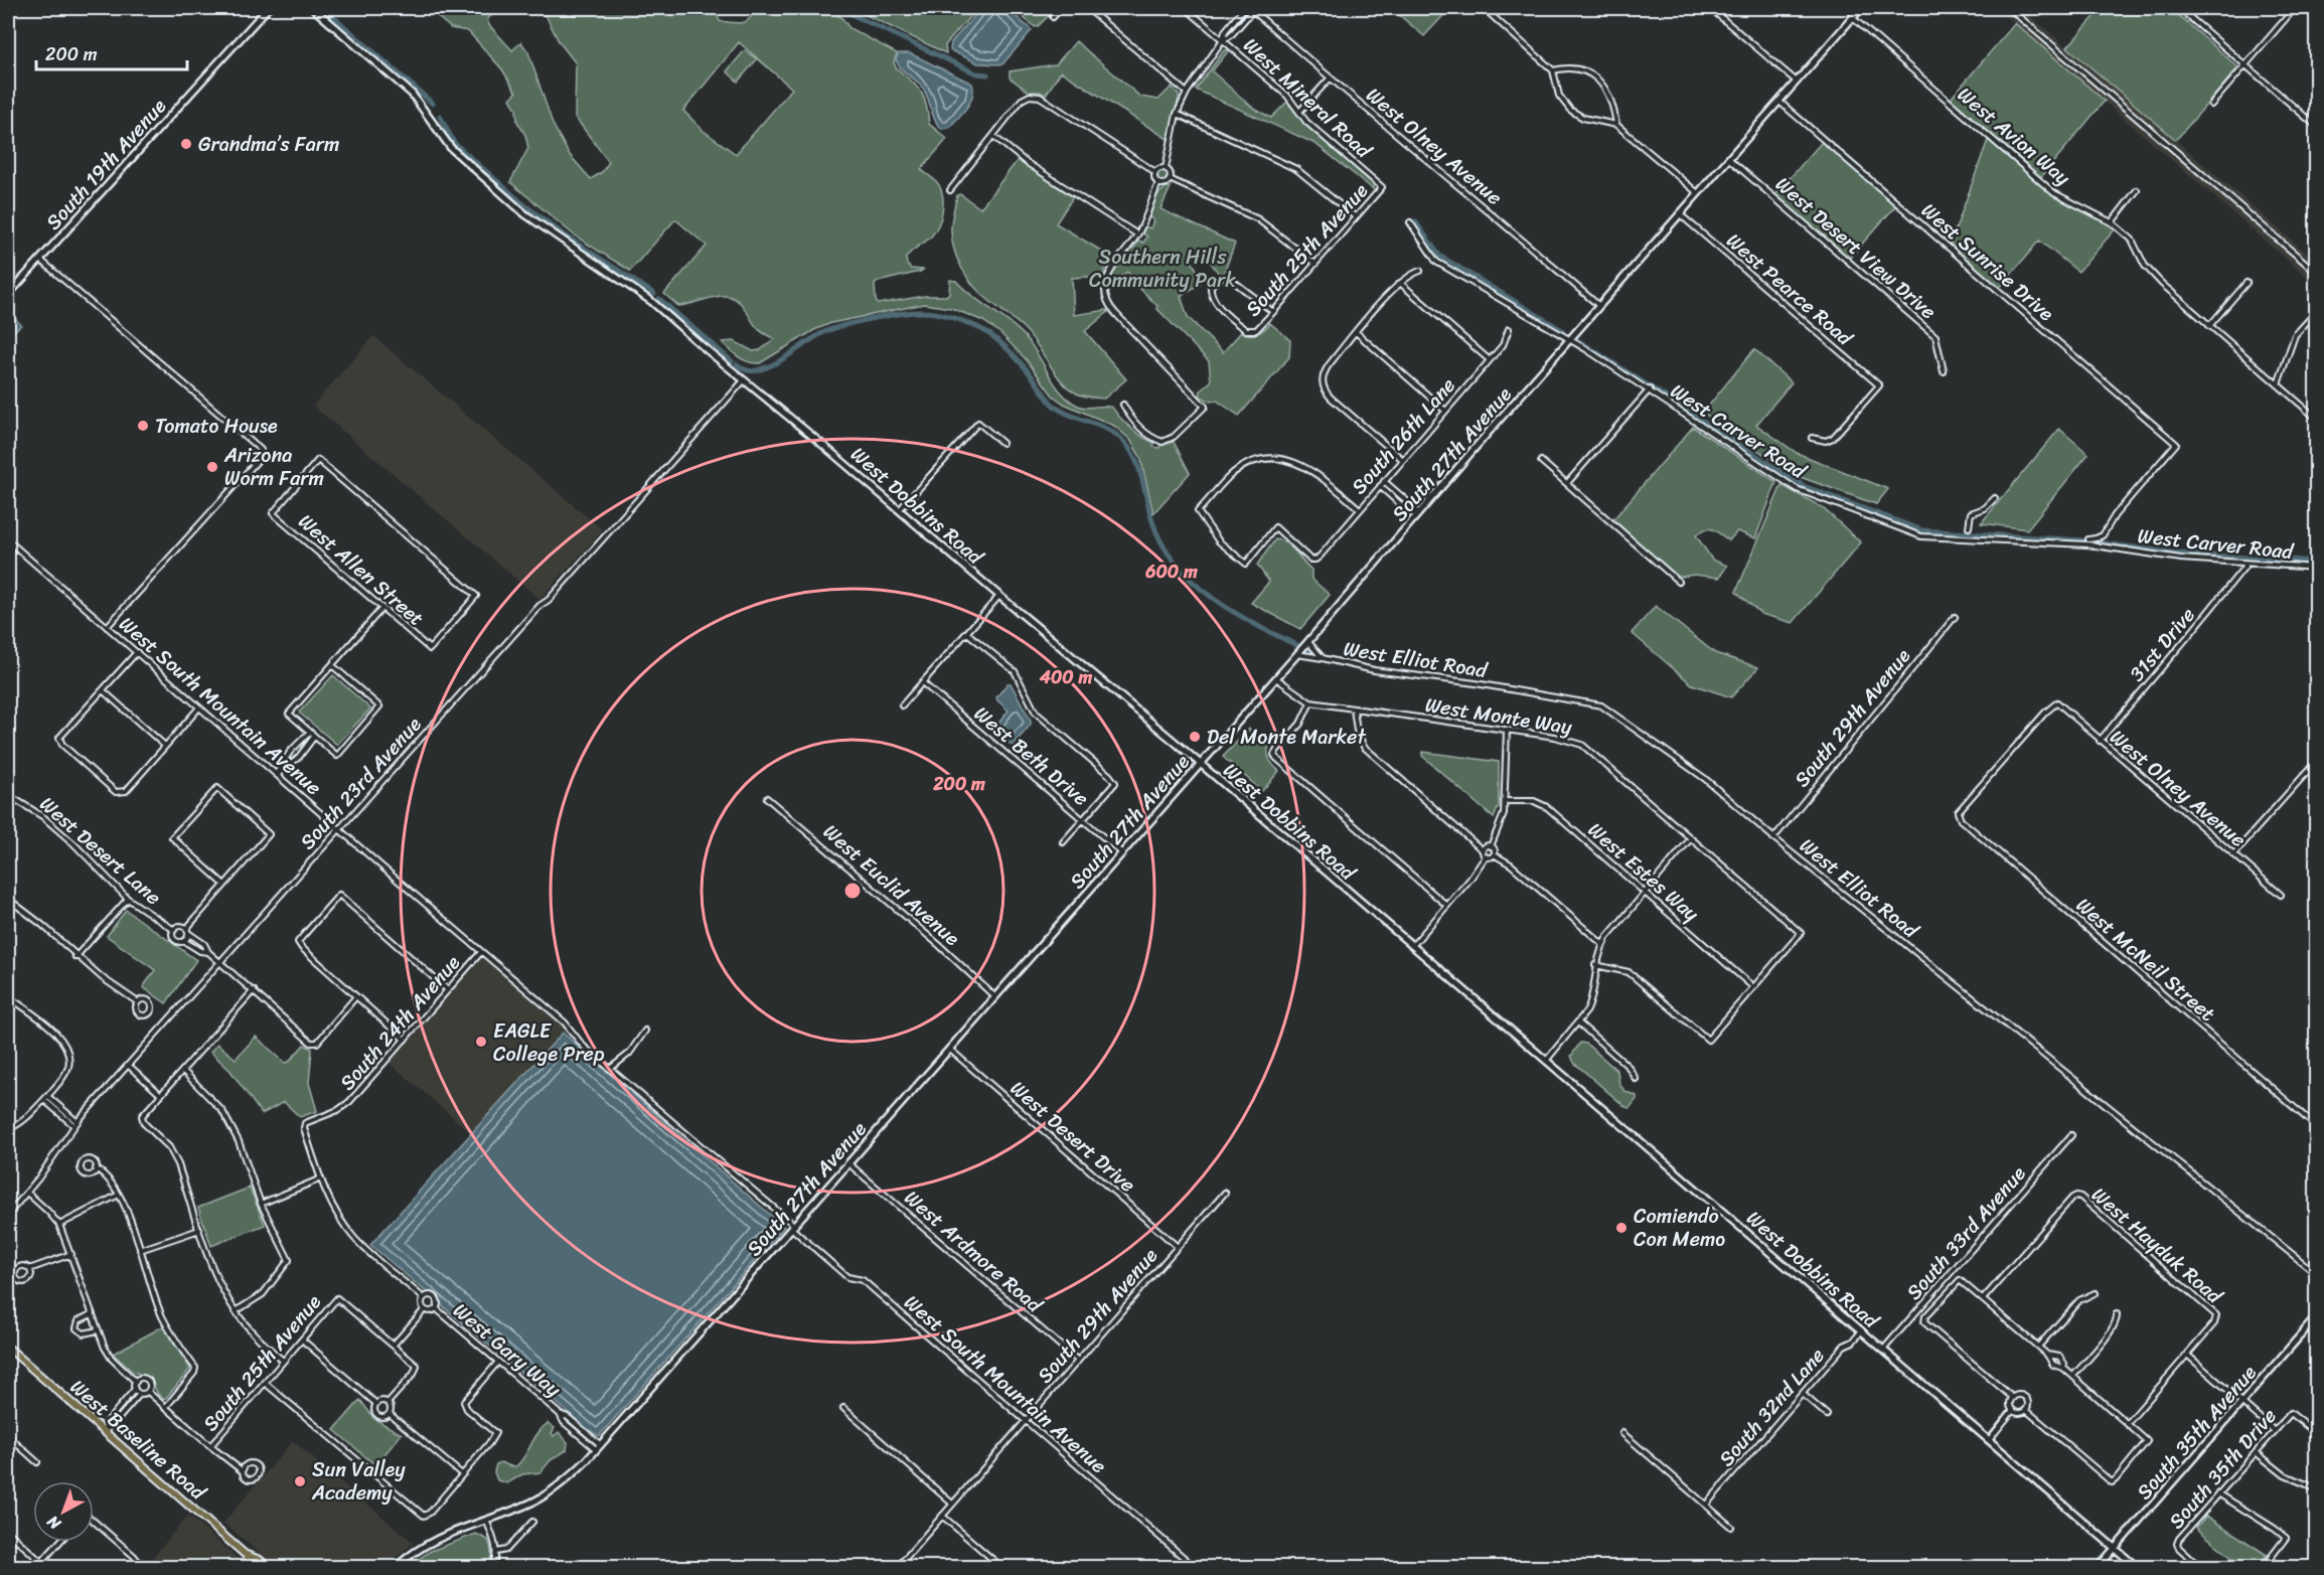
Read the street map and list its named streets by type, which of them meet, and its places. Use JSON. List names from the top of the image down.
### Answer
{
  "streets": {
    "main road": [
      "South 19th Avenue",
      "South 27th Avenue",
      "West Dobbins Road",
      "South 35th Avenue",
      "West Baseline Road"
    ],
    "street": [
      "West Mineral Road",
      "West Avion Way",
      "West Olney Avenue",
      "West Desert View Drive",
      "South 25th Avenue",
      "West Sunrise Drive",
      "West Pearce Road",
      "West Carver Road",
      "South 26th Lane",
      "West Allen Street",
      "31st Drive",
      "West Elliot Road",
      "West South Mountain Avenue",
      "West Monte Way",
      "South 29th Avenue",
      "West Beth Drive",
      "South 23rd Avenue",
      "West Desert Lane",
      "West Estes Way",
      "West Euclid Avenue",
      "West McNeil Street",
      "South 24th Avenue",
      "West Desert Drive",
      "South 33rd Avenue",
      "West Hayduk Road",
      "West Ardmore Road",
      "West Gary Way",
      "South 32nd Lane",
      "South 35th Drive"
    ]
  },
  "crossings": [
    ["West Mineral Road", "South 25th Avenue"],
    ["West Avion Way", "South 27th Avenue"],
    ["West Olney Avenue", "South 27th Avenue"],
    ["West Olney Avenue", "31st Drive"],
    ["West Olney Avenue", "West McNeil Street"],
    ["West Desert View Drive", "South 27th Avenue"],
    ["West Sunrise Drive", "South 27th Avenue"],
    ["West Pearce Road", "South 27th Avenue"],
    ["West Carver Road", "South 27th Avenue"],
    ["West Carver Road", "31st Drive"],
    ["South 27th Avenue", "West Dobbins Road"],
    ["South 27th Avenue", "West Elliot Road"],
    ["South 27th Avenue", "West South Mountain Avenue"],
    ["South 27th Avenue", "West Monte Way"],
    ["South 27th Avenue", "West Beth Drive"],
    ["South 27th Avenue", "West Euclid Avenue"],
    ["South 27th Avenue", "West Desert Drive"],
    ["South 27th Avenue", "West Ardmore Road"],
    ["South 27th Avenue", "West Gary Way"],
    ["West Dobbins Road", "South 23rd Avenue"],
    ["West Dobbins Road", "South 33rd Avenue"],
    ["West Dobbins Road", "South 32nd Lane"],
    ["West Dobbins Road", "South 35th Avenue"],
    ["West Elliot Road", "South 29th Avenue"],
    ["West South Mountain Avenue", "South 29th Avenue"],
    ["West South Mountain Avenue", "South 23rd Avenue"],
    ["West South Mountain Avenue", "South 24th Avenue"],
    ["West Monte Way", "West Estes Way"],
    ["South 29th Avenue", "West Desert Drive"],
    ["South 29th Avenue", "West Ardmore Road"]
  ],
  "parks": ["Southern Hills Community Park"],
  "places": [
    "Grandma’s Farm",
    "Tomato House",
    "Arizona Worm Farm",
    "Del Monte Market",
    "EAGLE College Prep",
    "Comiendo Con Memo",
    "Sun Valley Academy"
  ],
  "scale_bar": "200 m",
  "north": "bottom left",
  "rings": ["600 m", "400 m", "200 m"]
}
